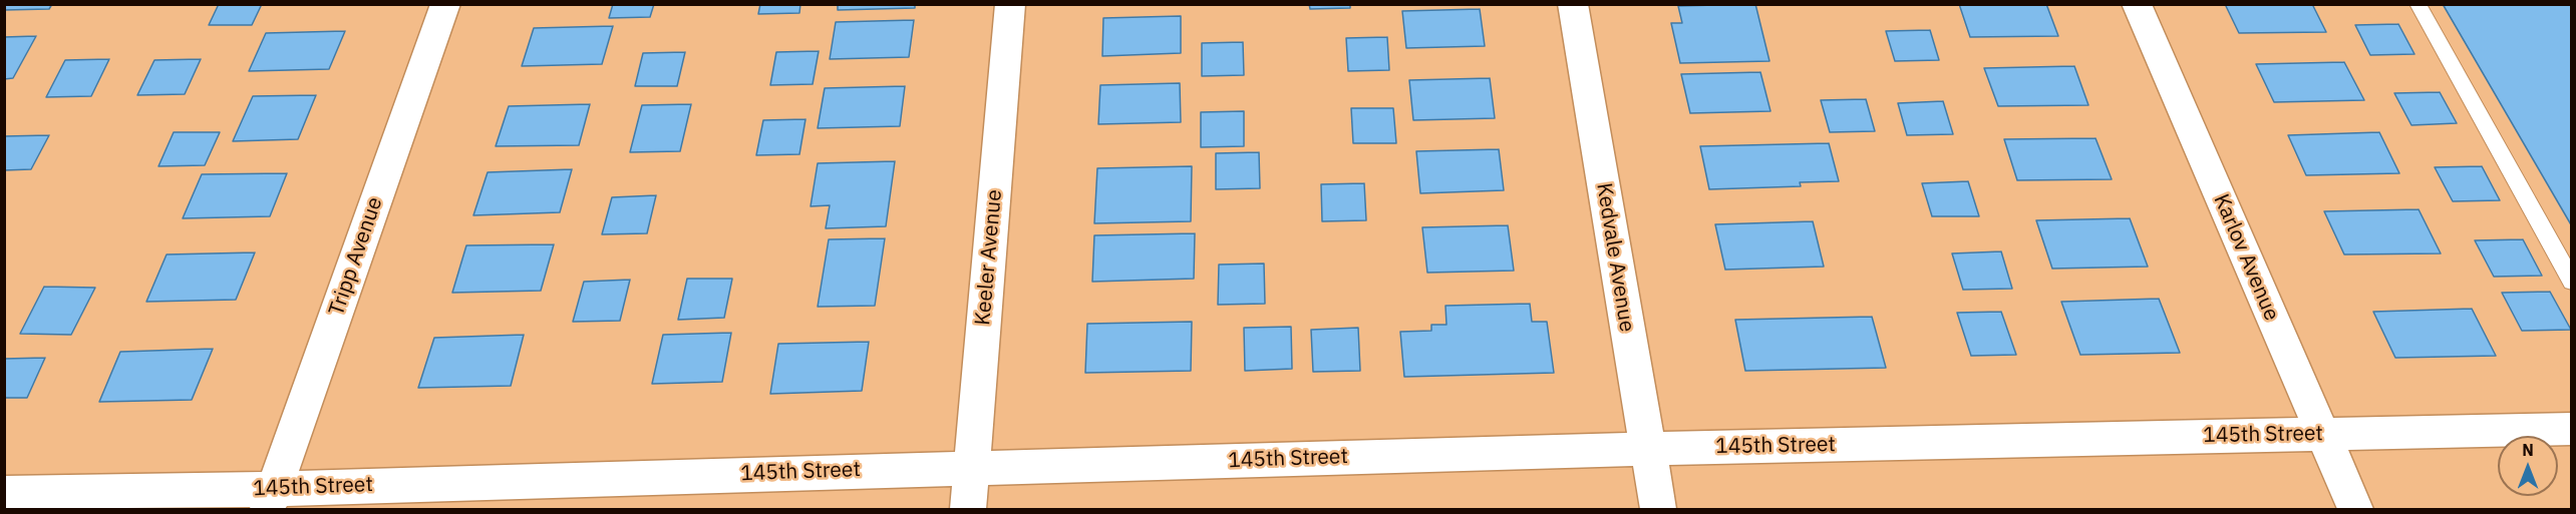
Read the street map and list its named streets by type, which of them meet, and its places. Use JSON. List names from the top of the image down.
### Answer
{
  "streets": {
    "street": [
      "Tripp Avenue",
      "Keeler Avenue",
      "Kedvale Avenue",
      "Karlov Avenue",
      "145th Street"
    ]
  },
  "crossings": [
    ["Tripp Avenue", "145th Street"],
    ["Keeler Avenue", "145th Street"],
    ["Kedvale Avenue", "145th Street"],
    ["Karlov Avenue", "145th Street"]
  ],
  "north": "top"
}
